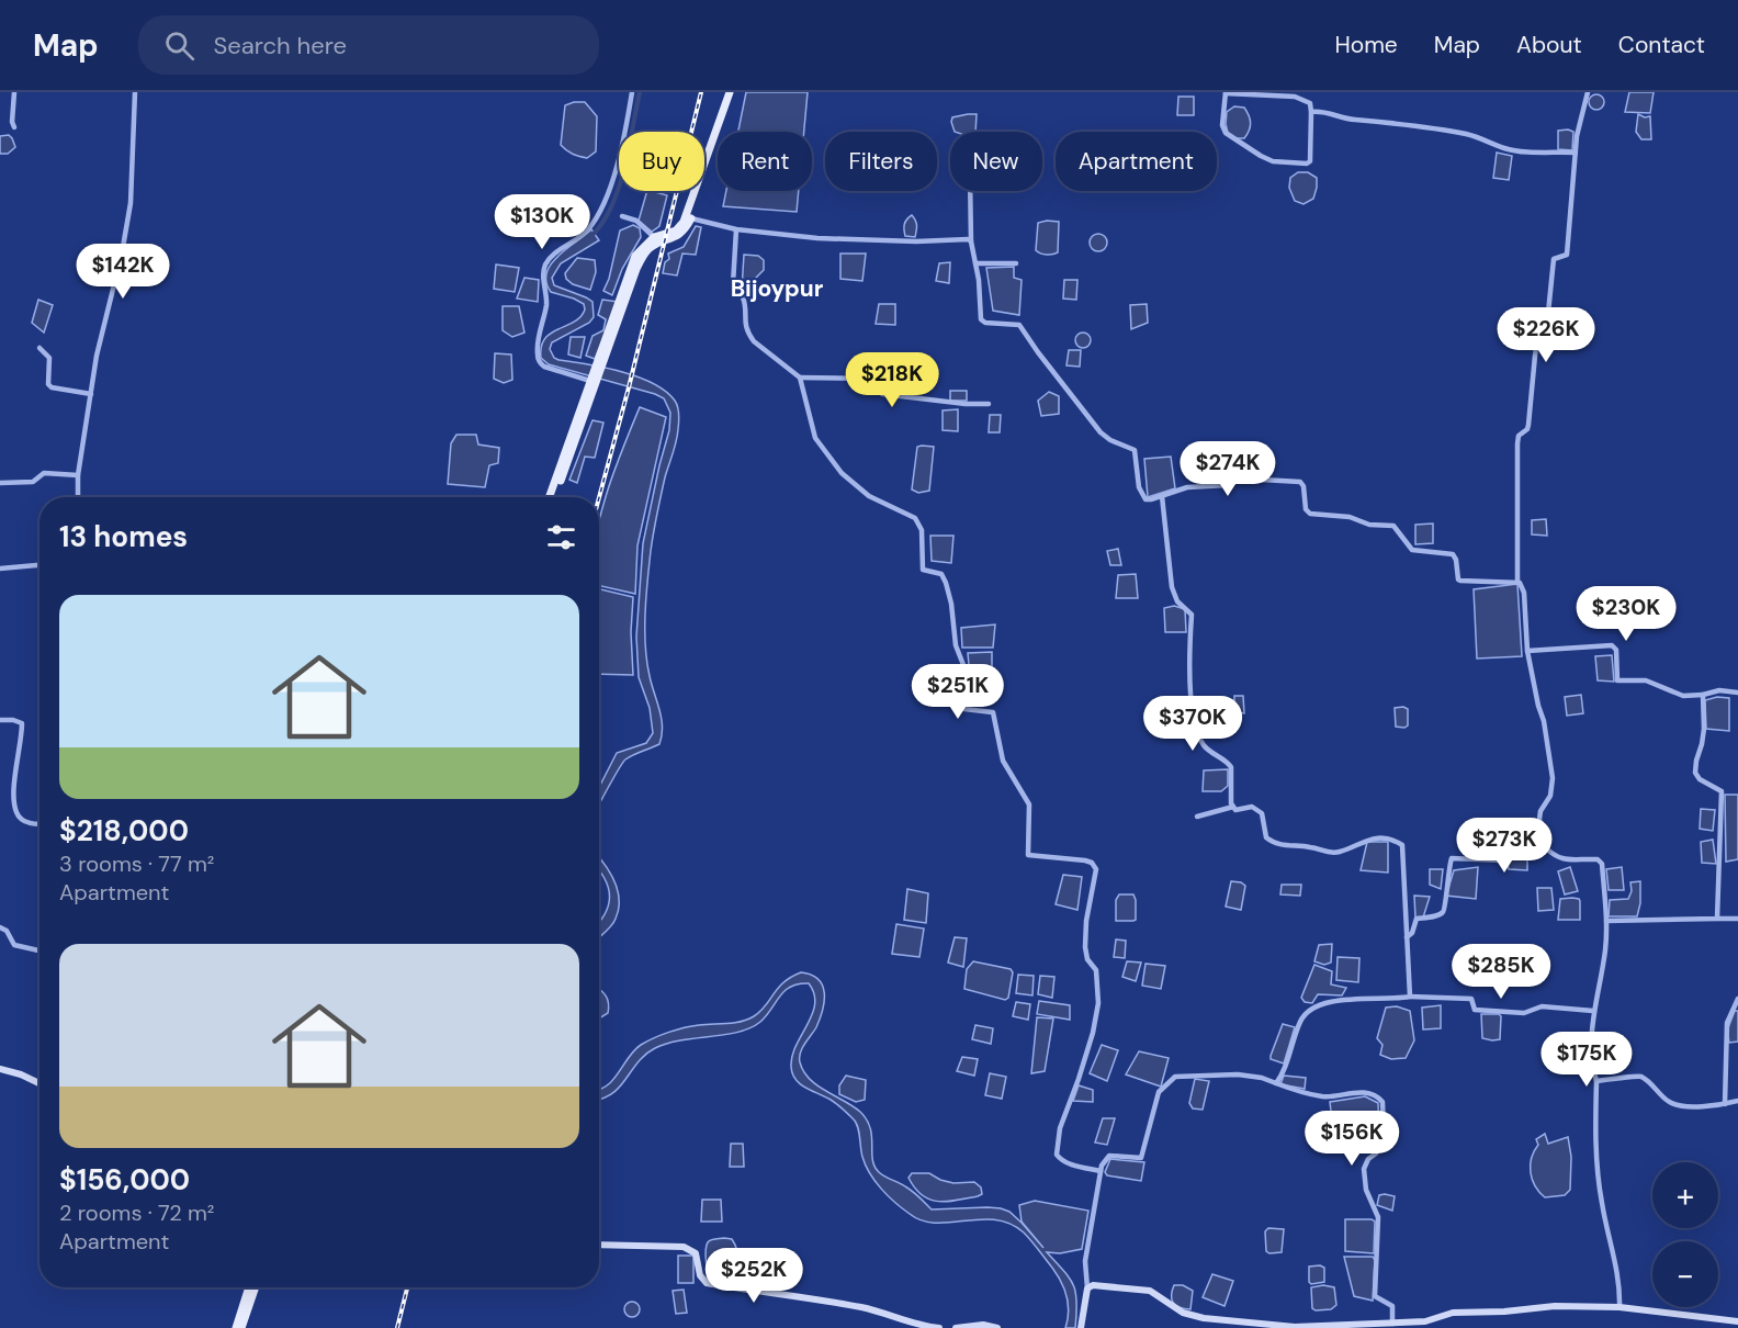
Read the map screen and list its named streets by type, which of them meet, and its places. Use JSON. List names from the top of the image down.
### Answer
{
  "districts": ["Bijoypur"],
  "page": {
    "header": "Map",
    "search": "Search here",
    "nav": [
      "Home",
      "Map",
      "About",
      "Contact"
    ],
    "chip": [
      "Buy",
      "Rent",
      "Filters",
      "New",
      "Apartment"
    ],
    "price": [
      "$130K",
      "$142K",
      "$226K",
      "$218K",
      "$274K",
      "$230K",
      "$251K",
      "$370K",
      "$273K",
      "$285K",
      "$175K",
      "$156K",
      "$252K"
    ],
    "heading": "13 homes",
    "list": [
      {
        "name": "$218,000",
        "note": "3 rooms · 77 m² · Apartment"
      },
      {
        "name": "$156,000",
        "note": "2 rooms · 72 m² · Apartment"
      }
    ],
    "map_buttons": ["+", "−"]
  }
}
